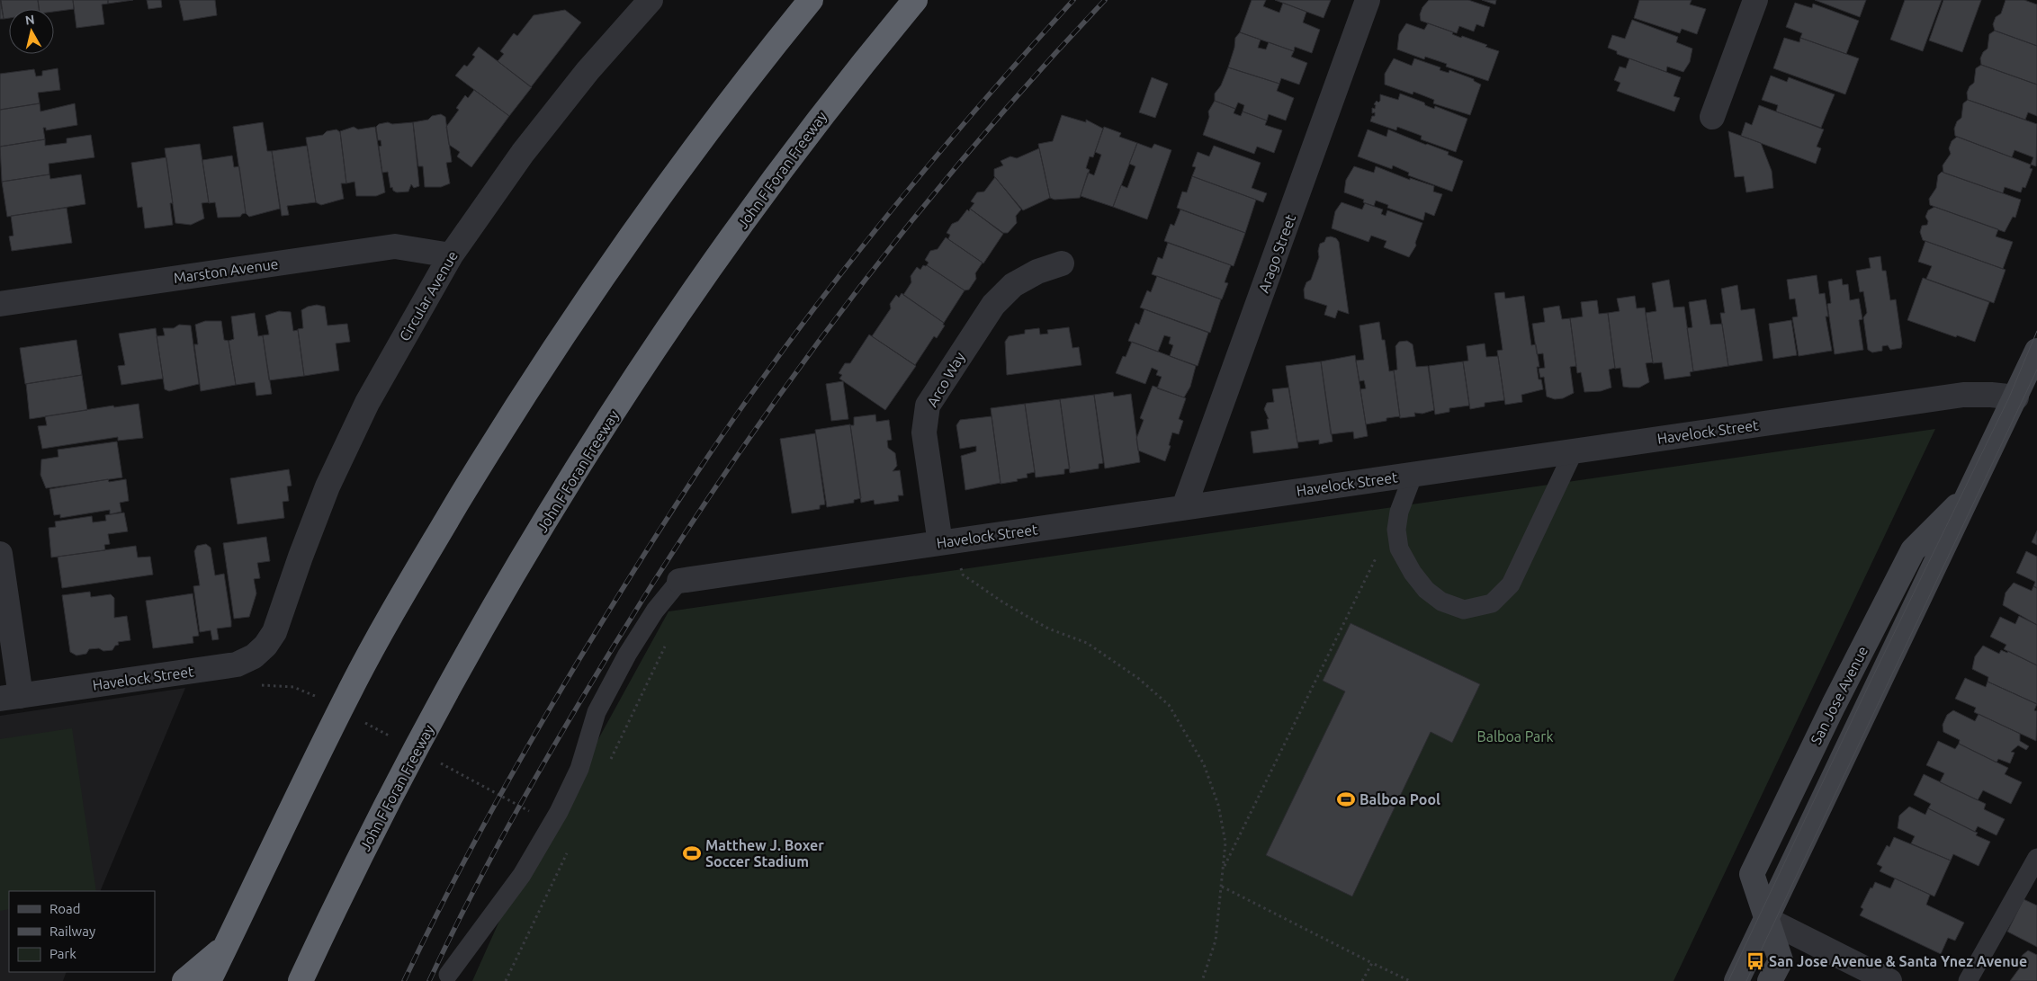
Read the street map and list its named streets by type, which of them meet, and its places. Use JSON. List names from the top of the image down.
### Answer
{
  "streets": {
    "highway": ["John F Foran Freeway"],
    "main road": ["San Jose Avenue"],
    "street": [
      "Arago Street",
      "Marston Avenue",
      "Circular Avenue",
      "Arco Way",
      "Havelock Street"
    ]
  },
  "crossings": [
    ["Arago Street", "Havelock Street"],
    ["Marston Avenue", "Circular Avenue"],
    ["Circular Avenue", "Havelock Street"],
    ["Arco Way", "Havelock Street"],
    ["Havelock Street", "San Jose Avenue"]
  ],
  "parks": ["Balboa Park"],
  "places": {
    "sports": ["Balboa Pool", "Matthew J. Boxer Soccer Stadium"],
    "bus stop": ["San Jose Avenue & Santa Ynez Avenue"]
  },
  "legend": ["Road", "Railway", "Park"],
  "north": "top"
}
